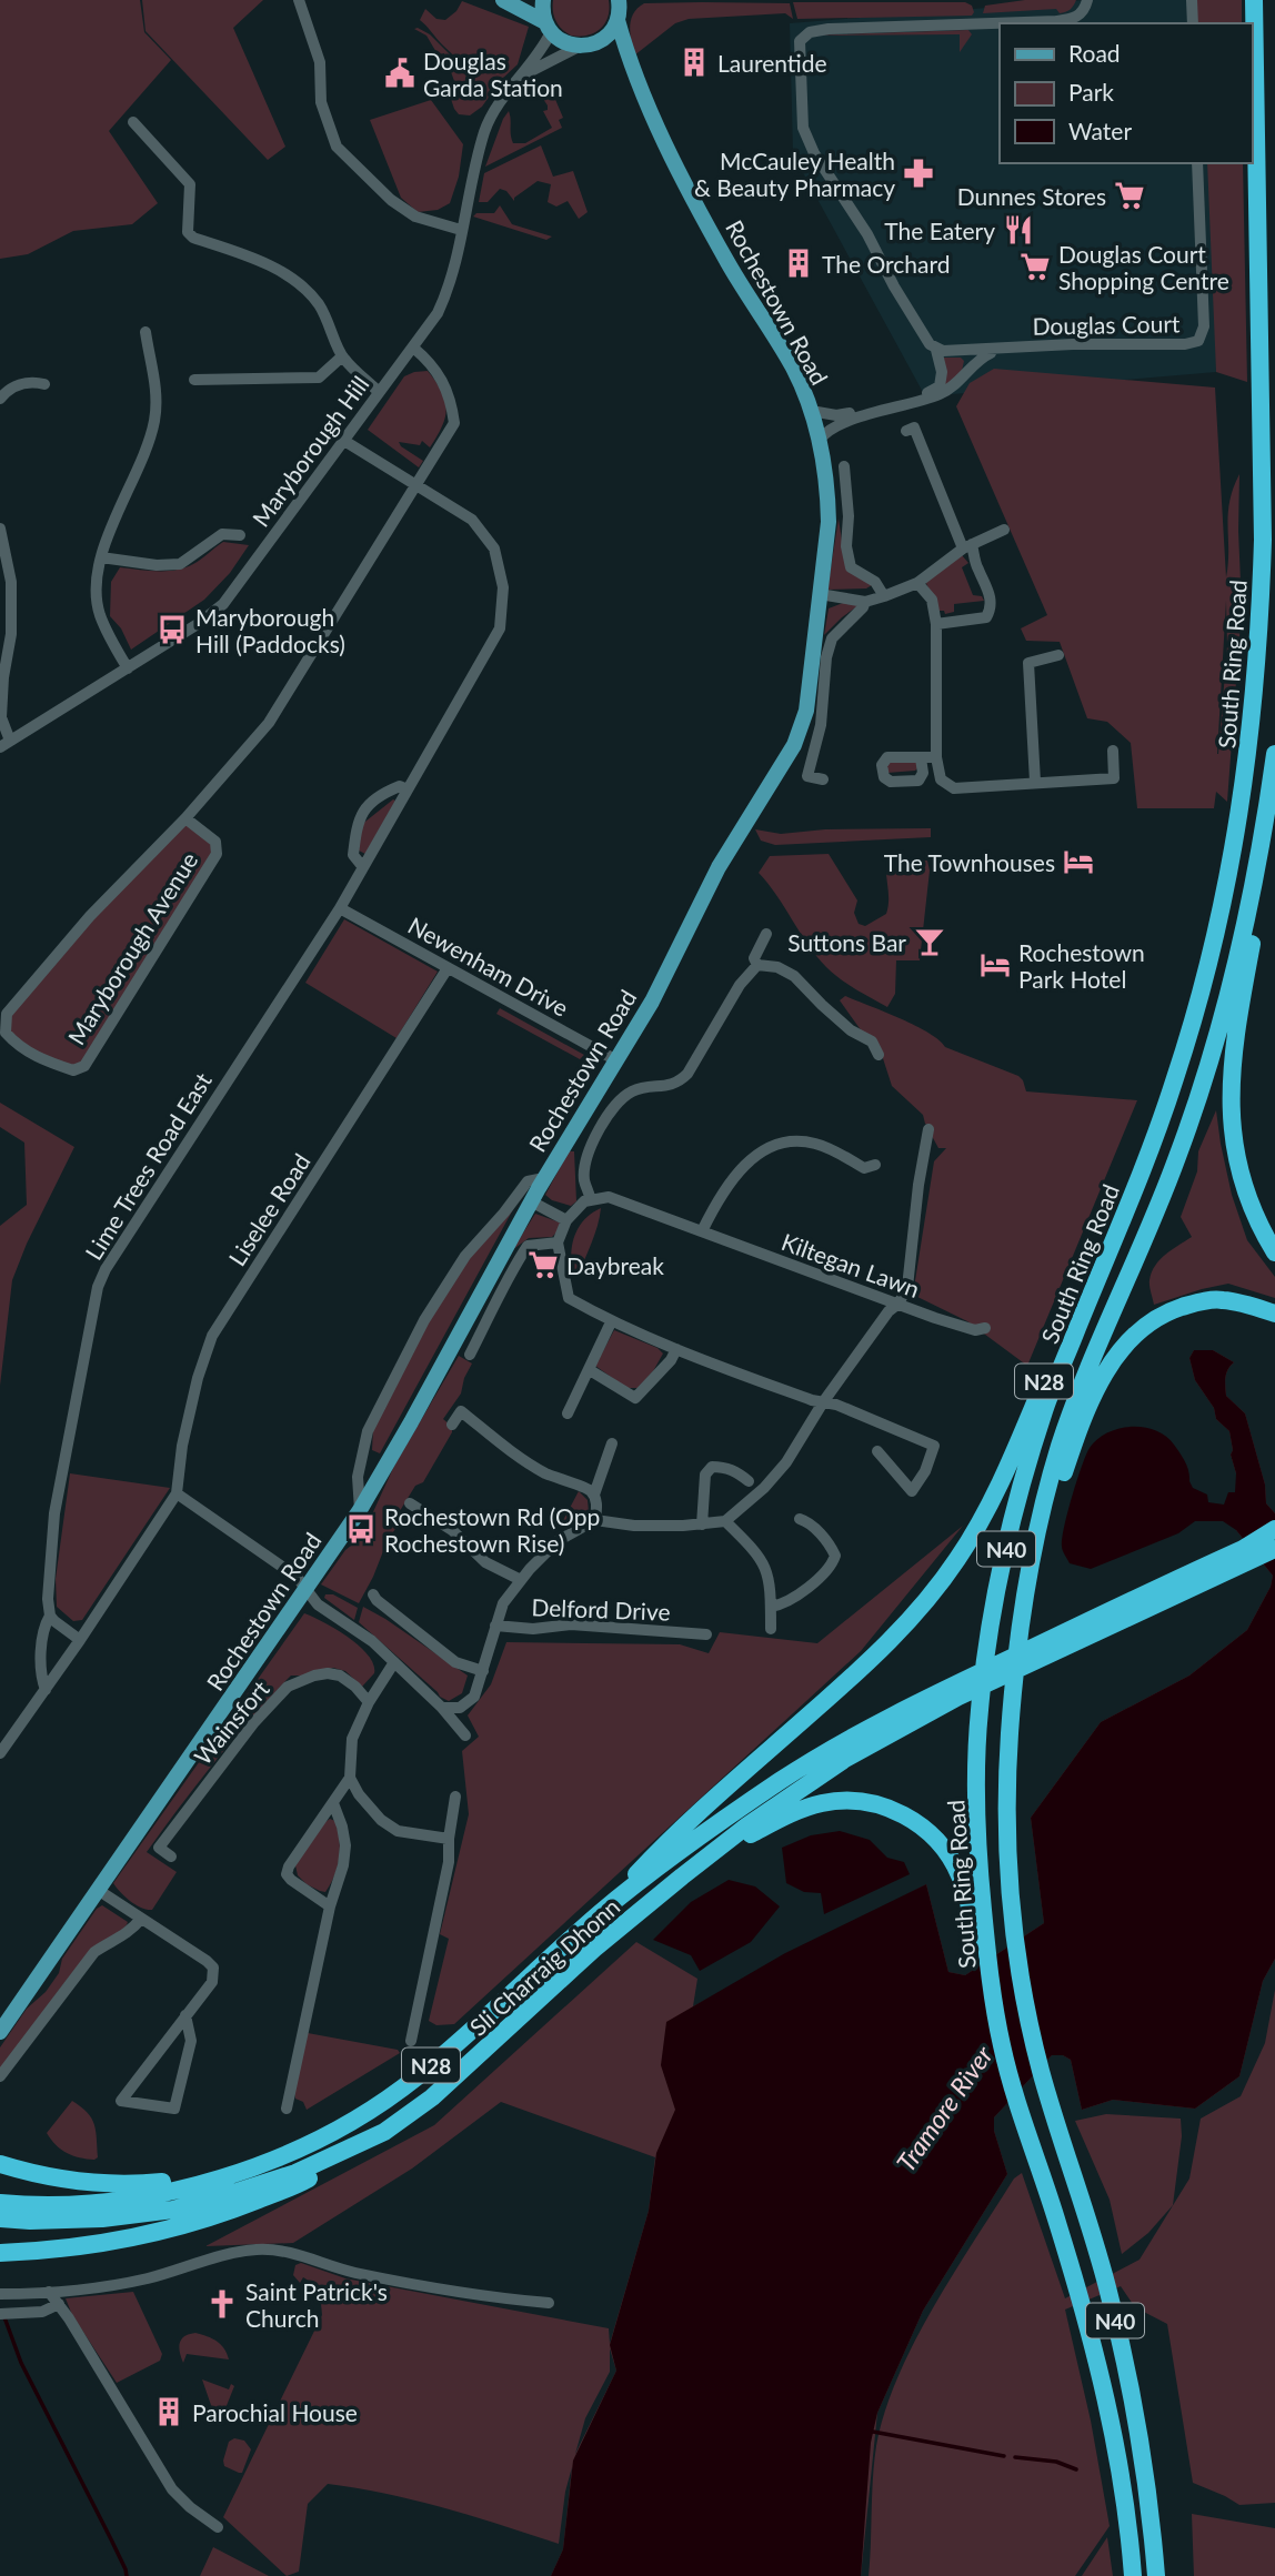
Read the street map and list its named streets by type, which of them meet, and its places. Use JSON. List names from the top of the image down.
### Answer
{
  "streets": {
    "highway": [
      "South Ring Road",
      "N28",
      "N40",
      "Sli Charraig Dhonn"
    ],
    "main road": ["Rochestown Road"],
    "street": [
      "Douglas Court",
      "Maryborough Hill",
      "Maryborough Avenue",
      "Newenham Drive",
      "Lime Trees Road East",
      "Liselee Road",
      "Kiltegan Lawn",
      "Delford Drive",
      "Wainsfort"
    ]
  },
  "crossings": [
    ["Rochestown Road", "Newenham Drive"],
    ["Maryborough Hill", "Maryborough Avenue"],
    ["Maryborough Hill", "Lime Trees Road East"],
    ["South Ring Road", "N28"],
    ["South Ring Road", "N40"],
    ["Maryborough Avenue", "Lime Trees Road East"],
    ["Newenham Drive", "Lime Trees Road East"],
    ["Newenham Drive", "Liselee Road"],
    ["N28", "Sli Charraig Dhonn"]
  ],
  "water": ["Tramore River"],
  "places": {
    "building": ["Laurentide", "The Orchard", "Parochial House"],
    "public building": ["Douglas Garda Station"],
    "pharmacy": ["McCauley Health & Beauty Pharmacy"],
    "supermarket": ["Dunnes Stores", "Douglas Court Shopping Centre", "Daybreak"],
    "restaurant": ["The Eatery"],
    "bus stop": ["Maryborough Hill (Paddocks)", "Rochestown Rd (Opp Rochestown Rise)"],
    "hotel": ["The Townhouses", "Rochestown Park Hotel"],
    "bar": ["Suttons Bar"],
    "church": ["Saint Patrick's Church"]
  },
  "legend": ["Road", "Park", "Water"]
}
